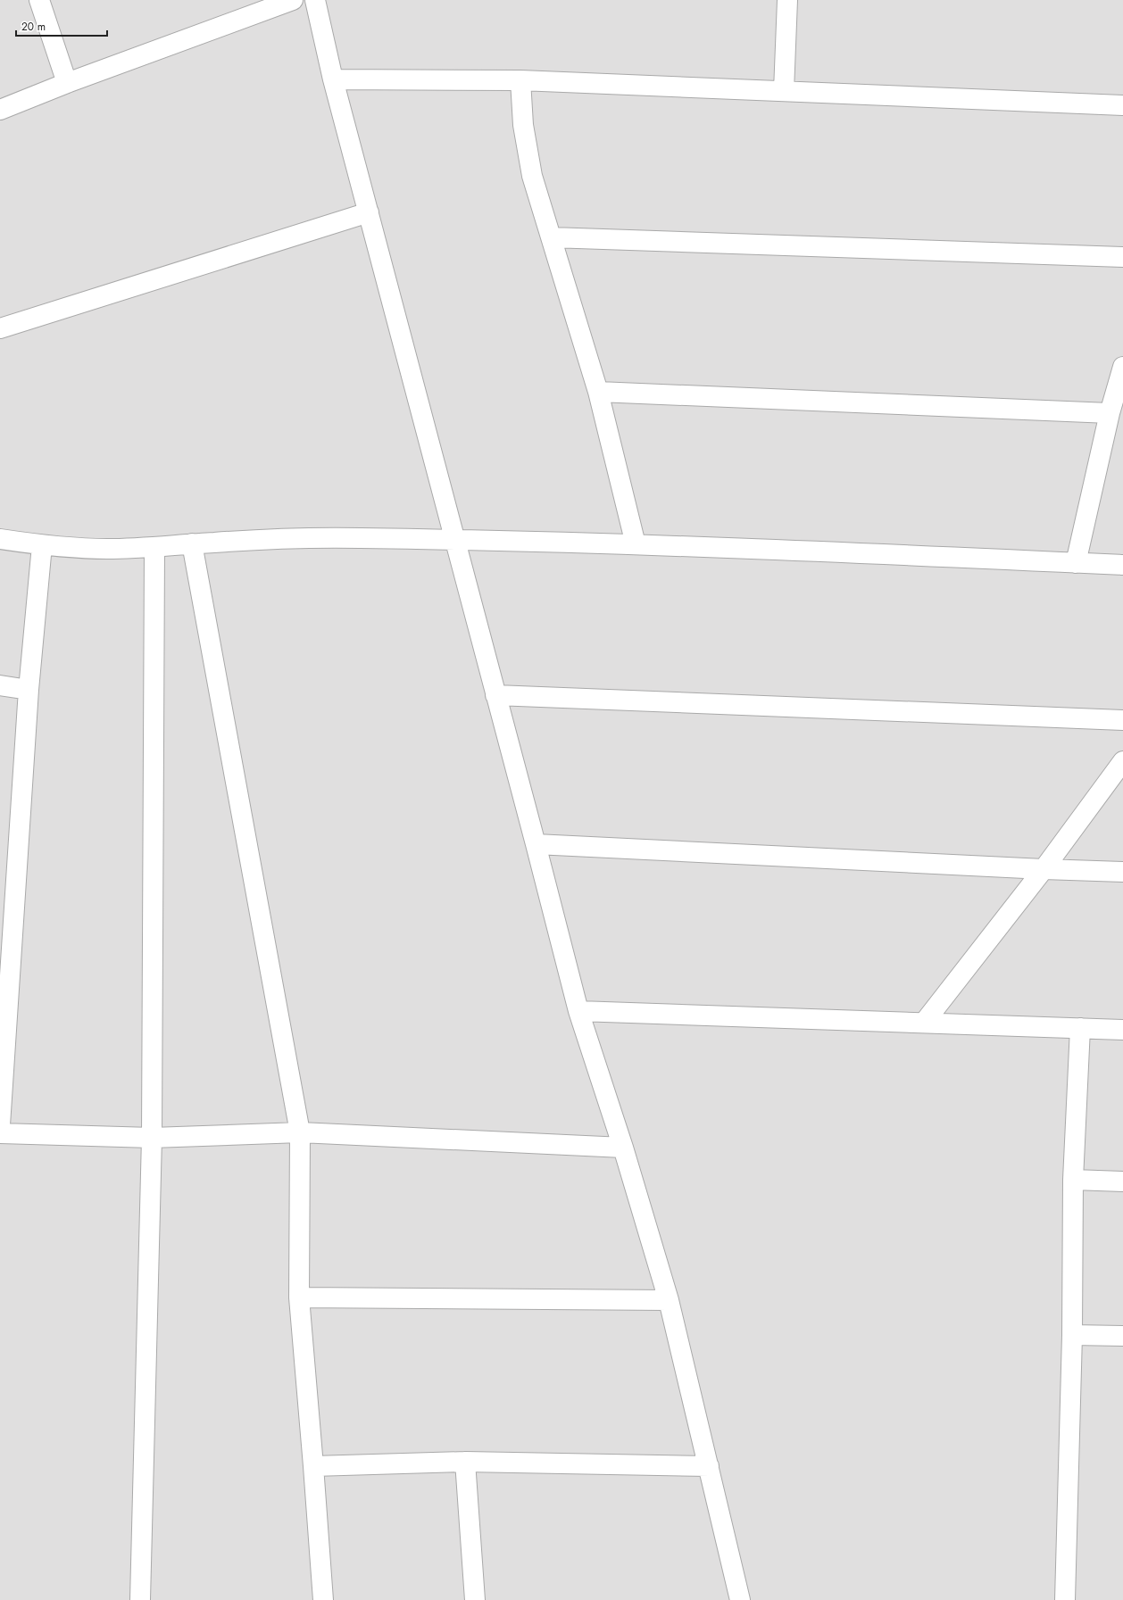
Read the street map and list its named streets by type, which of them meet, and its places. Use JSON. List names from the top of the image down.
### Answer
{
  "scale_bar": "20 m"
}
